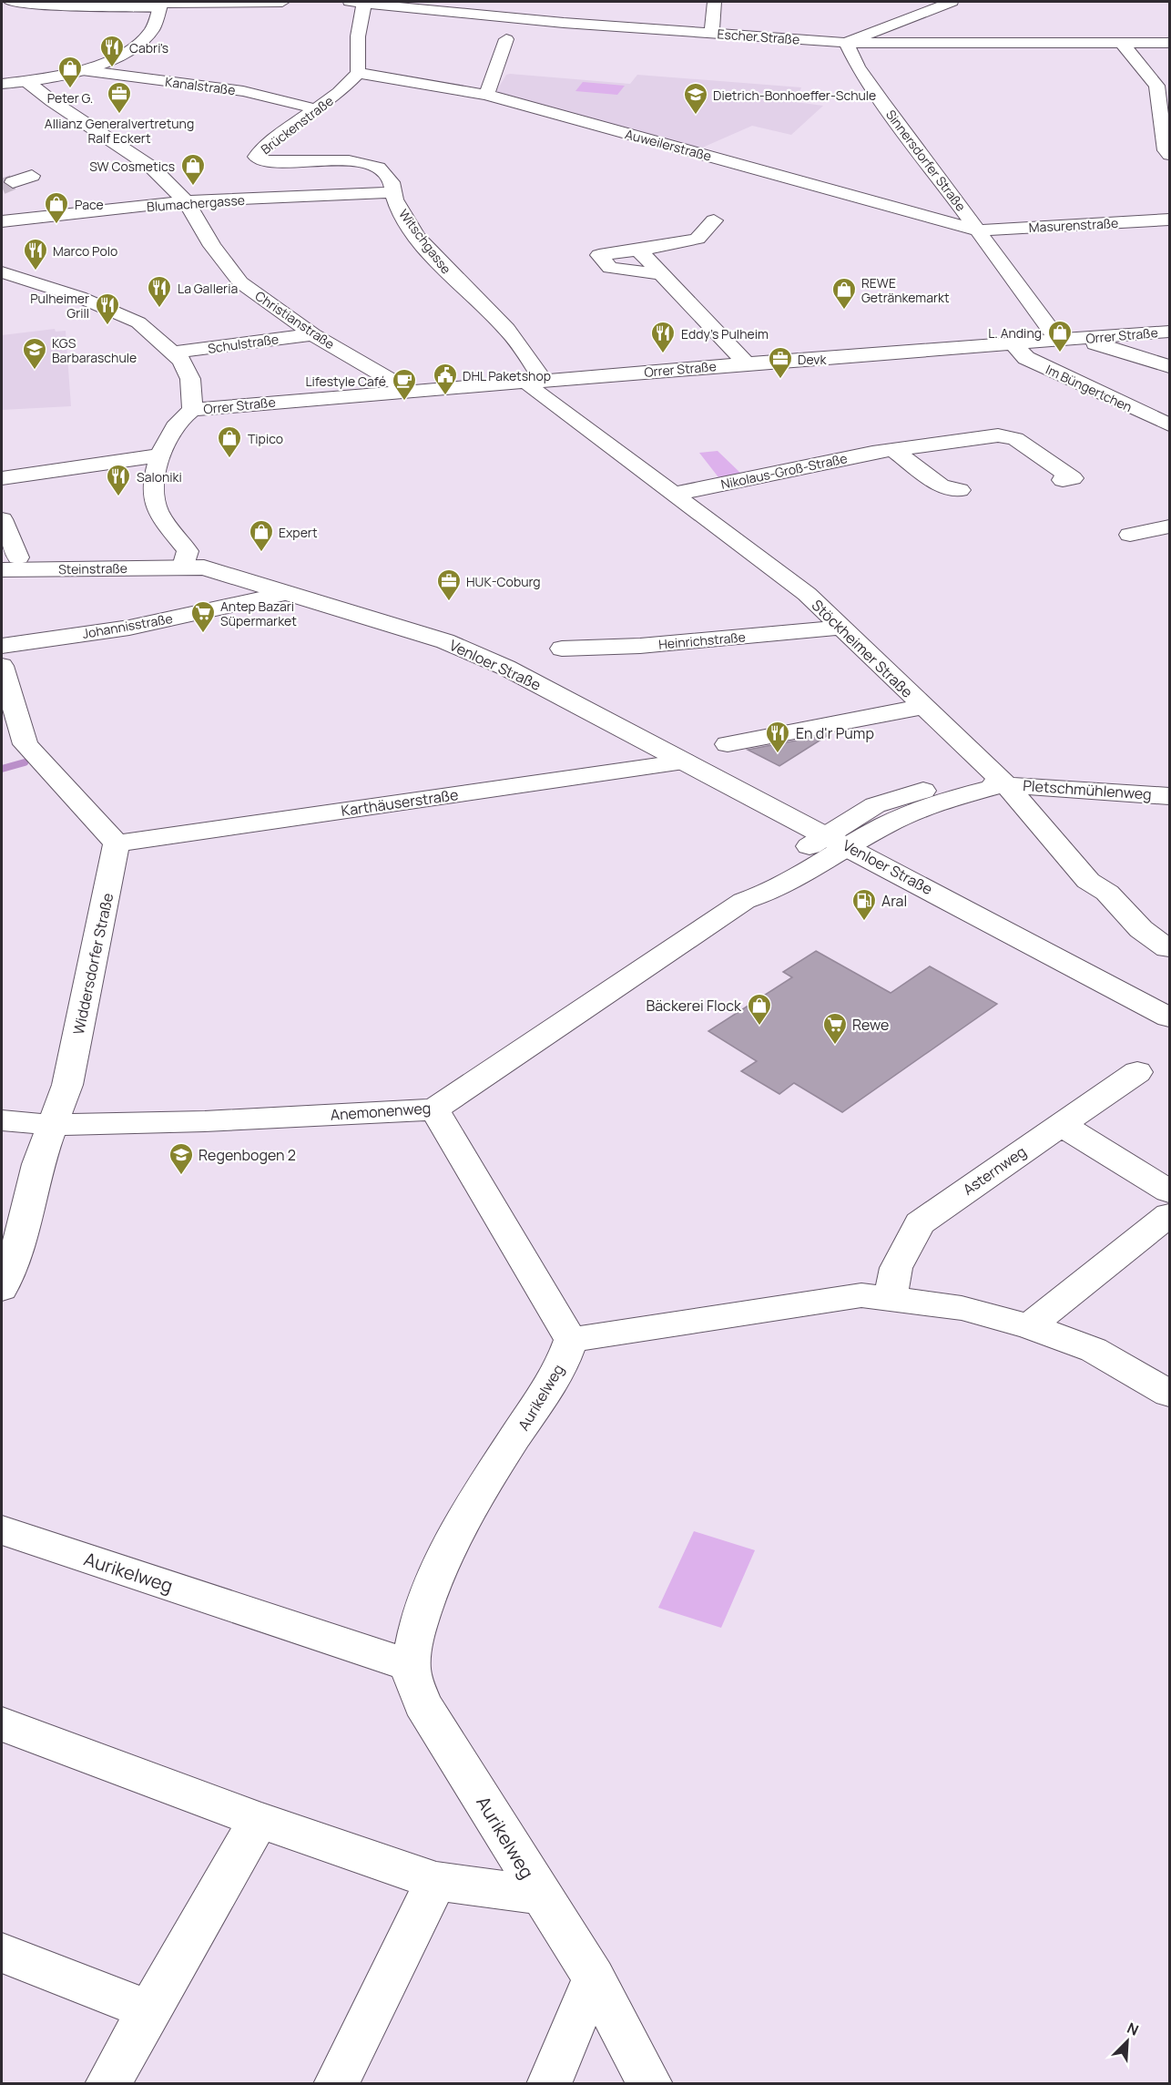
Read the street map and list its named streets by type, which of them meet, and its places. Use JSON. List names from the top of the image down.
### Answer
{
  "streets": {
    "street": [
      "Escher Straße",
      "Kanalstraße",
      "Brückenstraße",
      "Auweilerstraße",
      "Sinnersdorfer Straße",
      "Blumachergasse",
      "Masurenstraße",
      "Witschgasse",
      "Christianstraße",
      "Orrer Straße",
      "Schulstraße",
      "Im Büngertchen",
      "Nikolaus-Groß-Straße",
      "Steinstraße",
      "Johannisstraße",
      "Heinrichstraße",
      "Stöckheimer Straße",
      "Venloer Straße",
      "Pletschmühlenweg",
      "Karthäuserstraße",
      "Widdersdorfer Straße",
      "Anemonenweg",
      "Asternweg",
      "Aurikelweg"
    ]
  },
  "crossings": [
    ["Escher Straße", "Sinnersdorfer Straße"],
    ["Kanalstraße", "Brückenstraße"],
    ["Brückenstraße", "Auweilerstraße"],
    ["Brückenstraße", "Witschgasse"],
    ["Auweilerstraße", "Sinnersdorfer Straße"],
    ["Auweilerstraße", "Masurenstraße"],
    ["Sinnersdorfer Straße", "Masurenstraße"],
    ["Sinnersdorfer Straße", "Orrer Straße"],
    ["Blumachergasse", "Witschgasse"],
    ["Blumachergasse", "Christianstraße"],
    ["Witschgasse", "Orrer Straße"],
    ["Witschgasse", "Stöckheimer Straße"],
    ["Christianstraße", "Orrer Straße"],
    ["Christianstraße", "Schulstraße"],
    ["Orrer Straße", "Im Büngertchen"],
    ["Orrer Straße", "Stöckheimer Straße"],
    ["Nikolaus-Groß-Straße", "Stöckheimer Straße"],
    ["Steinstraße", "Venloer Straße"],
    ["Johannisstraße", "Venloer Straße"],
    ["Heinrichstraße", "Stöckheimer Straße"],
    ["Stöckheimer Straße", "Pletschmühlenweg"],
    ["Venloer Straße", "Pletschmühlenweg"],
    ["Venloer Straße", "Karthäuserstraße"],
    ["Venloer Straße", "Anemonenweg"],
    ["Pletschmühlenweg", "Anemonenweg"],
    ["Karthäuserstraße", "Widdersdorfer Straße"],
    ["Widdersdorfer Straße", "Anemonenweg"]
  ],
  "places": {
    "restaurant": [
      "Cabri's",
      "Marco Polo",
      "La Galleria",
      "Pulheimer Grill",
      "Eddy's Pulheim",
      "Saloniki",
      "En d'r Pump"
    ],
    "shop": [
      "Peter G.",
      "SW Cosmetics",
      "Pace",
      "REWE Getränkemarkt",
      "L. Anding",
      "Tipico",
      "Expert",
      "Bäckerei Flock"
    ],
    "office": ["Allianz Generalvertretung Ralf Eckert", "Devk", "HUK-Coburg"],
    "school or university": ["Dietrich-Bonhoeffer-Schule", "KGS Barbaraschule", "Regenbogen 2"],
    "public building": ["DHL Paketshop"],
    "cafe": ["Lifestyle Café"],
    "supermarket": ["Antep Bazari Süpermarket", "Rewe"],
    "fuel station": ["Aral"]
  },
  "north": "top right"
}
